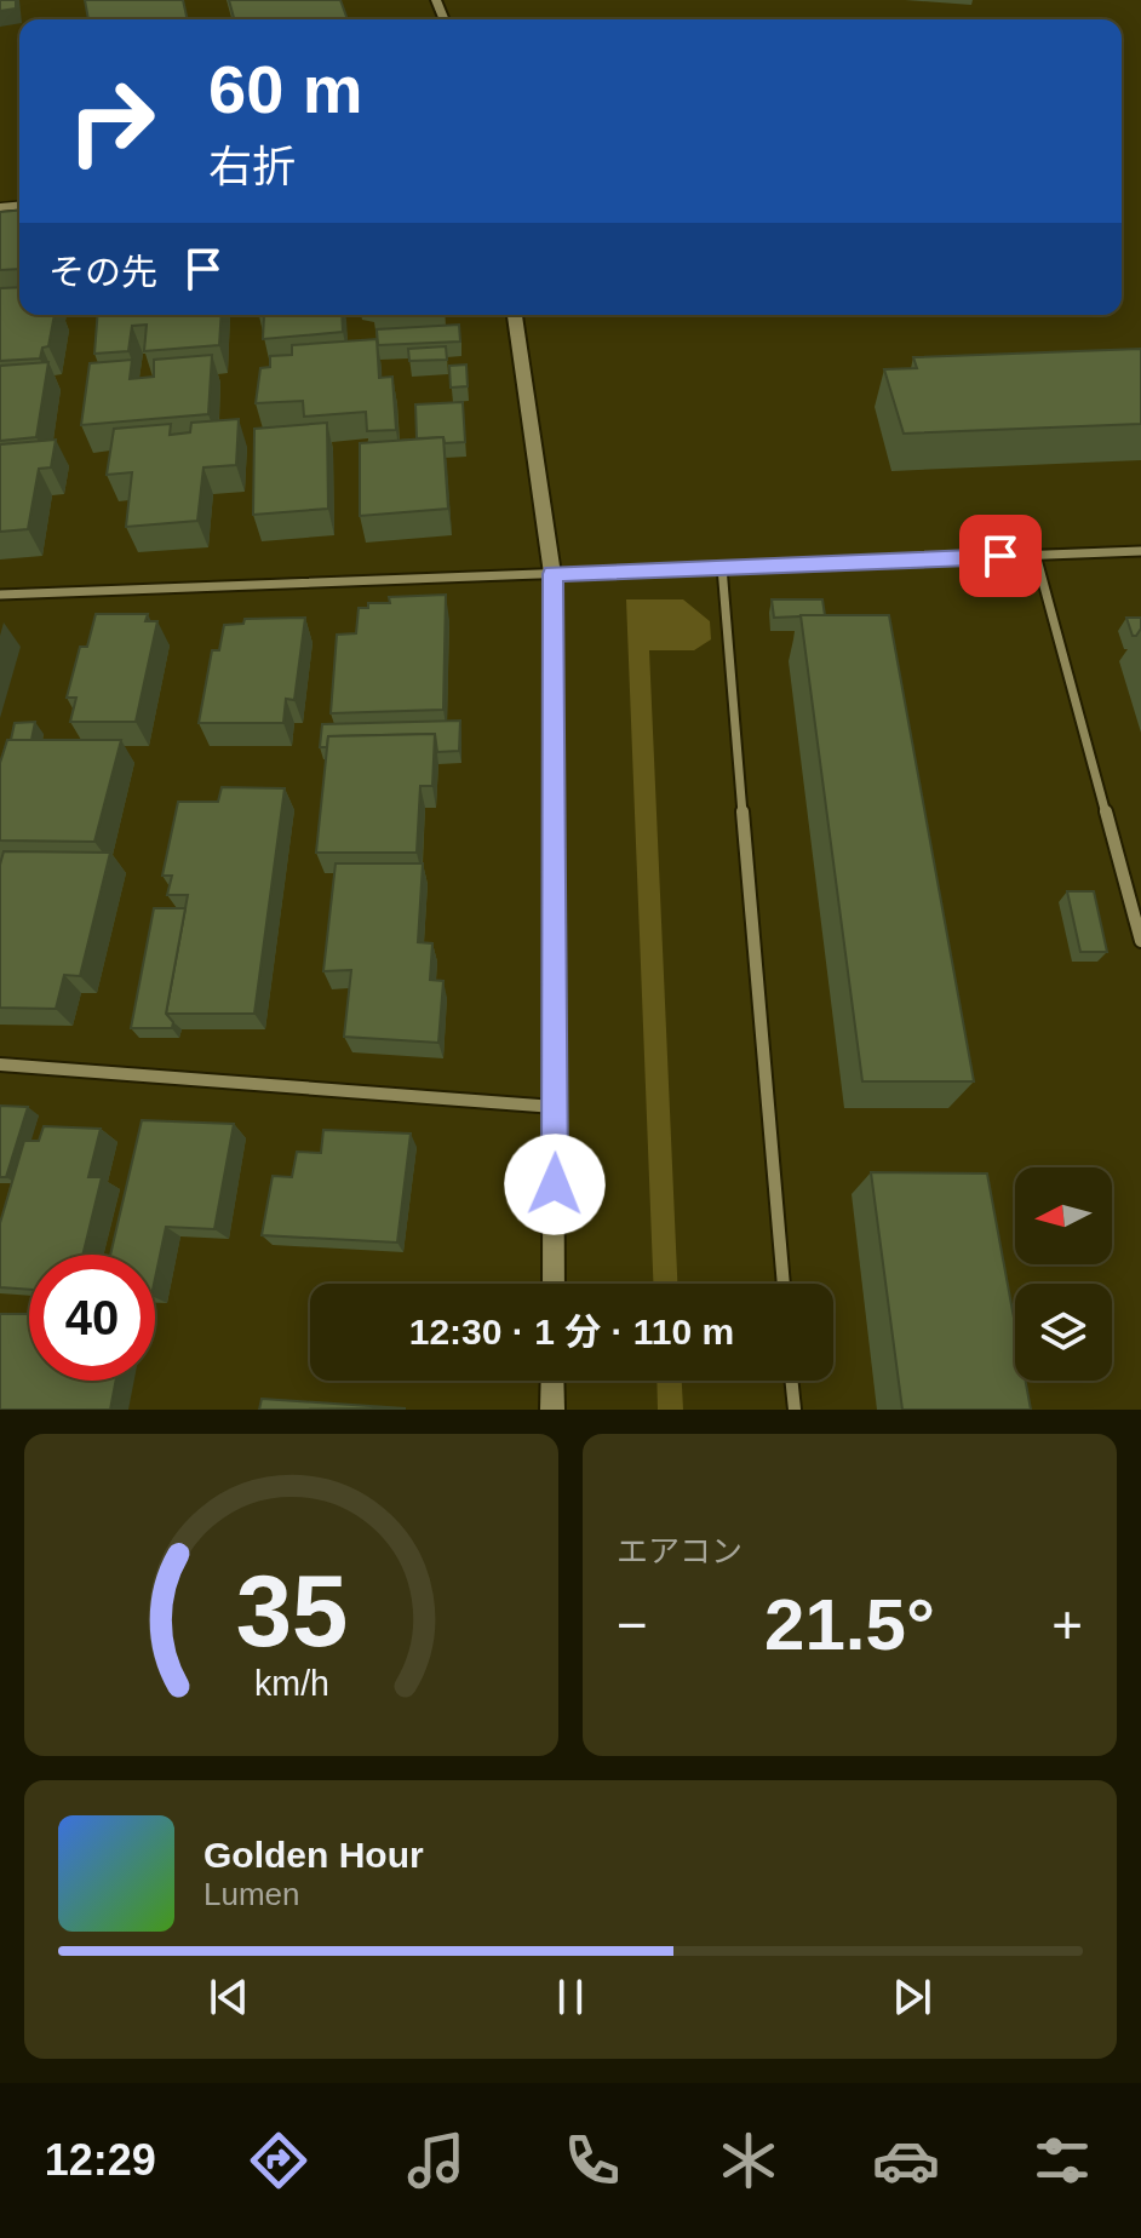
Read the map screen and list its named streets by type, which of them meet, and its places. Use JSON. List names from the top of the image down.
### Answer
{
  "north": "left",
  "page": {
    "turn": ["60 m", "右折"],
    "then": "その先",
    "limit": "40",
    "trip": "12:30 · 1 分 · 110 m",
    "tile": "エアコン",
    "heat": ["−", "21.5°", "+"],
    "song": ["Golden Hour", "Lumen"],
    "tabs": "12:29",
    "gauge": ["35", "km/h"]
  }
}
